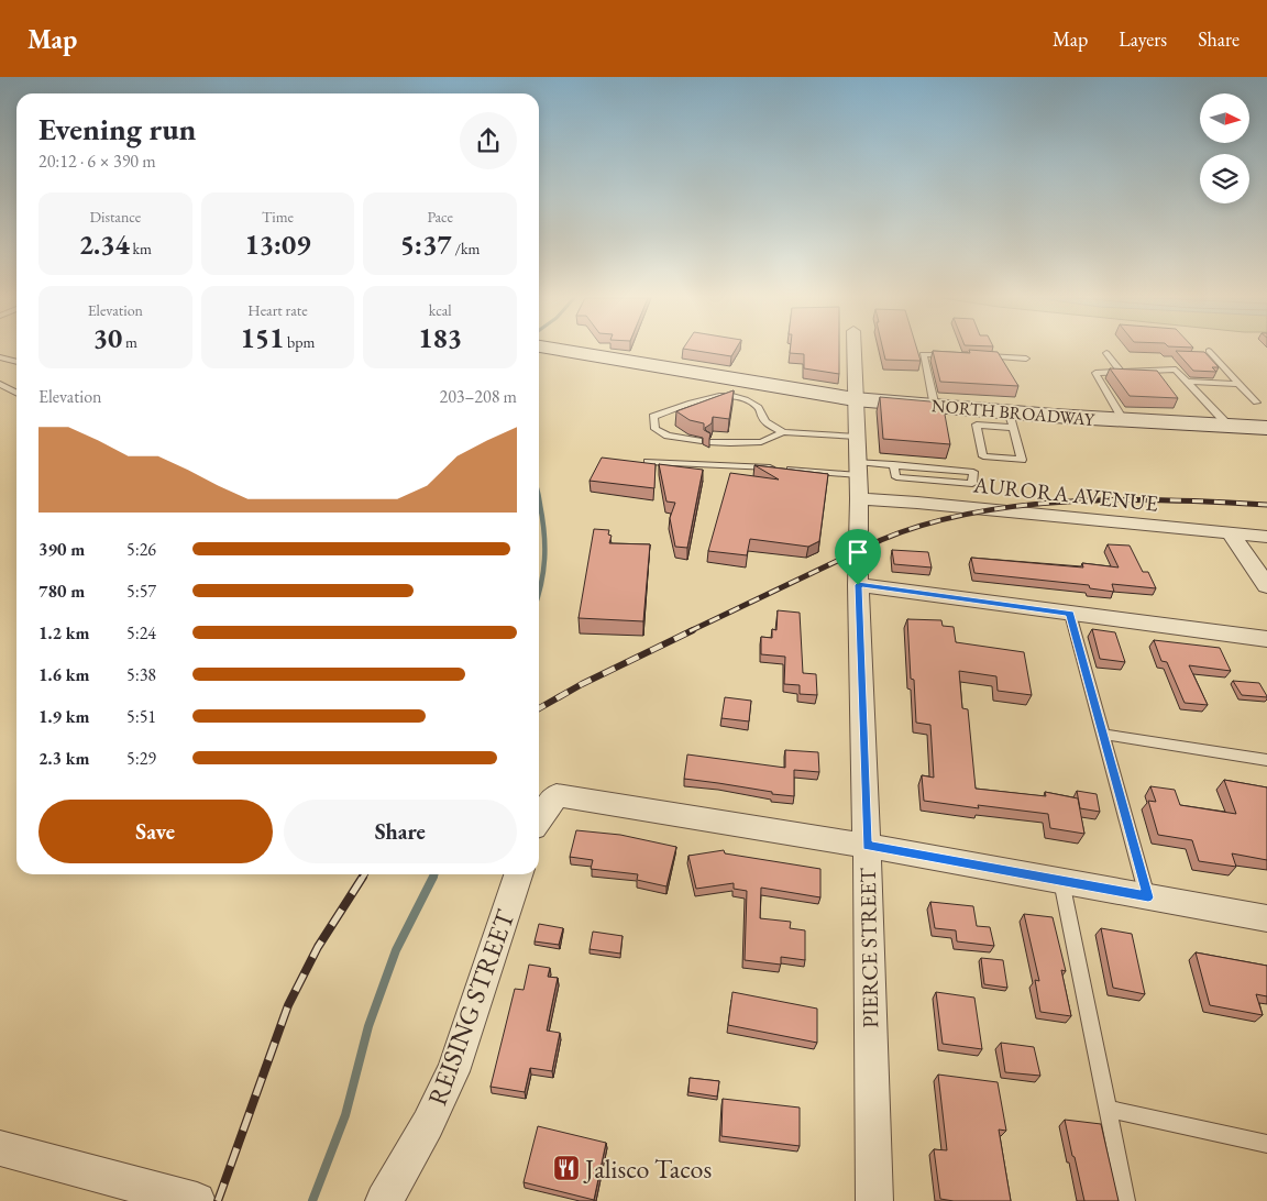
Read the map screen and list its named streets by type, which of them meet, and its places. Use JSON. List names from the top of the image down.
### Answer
{
  "streets": {
    "main road": ["NORTH BROADWAY"],
    "street": ["AURORA AVENUE", "PIERCE STREET", "REISING STREET"]
  },
  "crossings": [
    ["NORTH BROADWAY", "PIERCE STREET"],
    ["AURORA AVENUE", "PIERCE STREET"]
  ],
  "places": {
    "restaurant": ["Jalisco Tacos"]
  },
  "north": "right",
  "page": {
    "header": "Map",
    "nav": ["Map", "Layers", "Share"],
    "heading": ["Evening run", "20:12 · 6 × 390 m"],
    "stats": [
      ["Distance", "2.34 km"],
      ["Time", "13:09"],
      ["Pace", "5:37 /km"],
      ["Elevation", "30 m"],
      ["Heart rate", "151 bpm"],
      ["kcal", "183"]
    ],
    "chart": ["Elevation", "203–208 m"],
    "list": [
      {
        "name": "390 m",
        "note": "5:26"
      },
      {
        "name": "780 m",
        "note": "5:57"
      },
      {
        "name": "1.2 km",
        "note": "5:24"
      },
      {
        "name": "1.6 km",
        "note": "5:38"
      },
      {
        "name": "1.9 km",
        "note": "5:51"
      },
      {
        "name": "2.3 km",
        "note": "5:29"
      }
    ],
    "buttons": ["Save", "Share"]
  }
}
